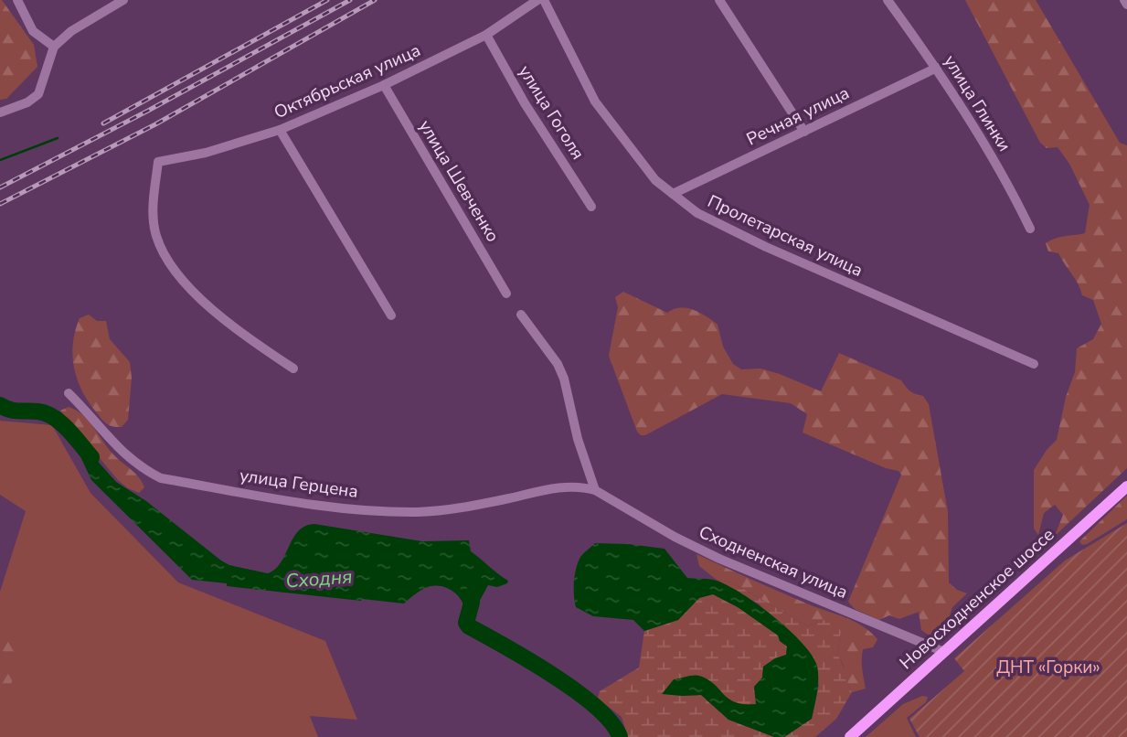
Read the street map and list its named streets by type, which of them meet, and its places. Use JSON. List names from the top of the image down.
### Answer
{
  "streets": {
    "main road": ["Новосходненское шоссе"],
    "street": [
      "Октябрьская улица",
      "улица Глинки",
      "улица Гоголя",
      "Речная улица",
      "улица Шевченко",
      "Пролетарская улица",
      "улица Герцена",
      "Сходненская улица"
    ]
  },
  "crossings": [
    ["Октябрьская улица", "улица Гоголя"],
    ["Октябрьская улица", "улица Шевченко"],
    ["улица Глинки", "Речная улица"],
    ["Речная улица", "Пролетарская улица"],
    ["улица Герцена", "Сходненская улица"],
    ["Сходненская улица", "Новосходненское шоссе"]
  ],
  "water": ["Сходня"],
  "parks": ["ДНТ «Горки»"]
}
